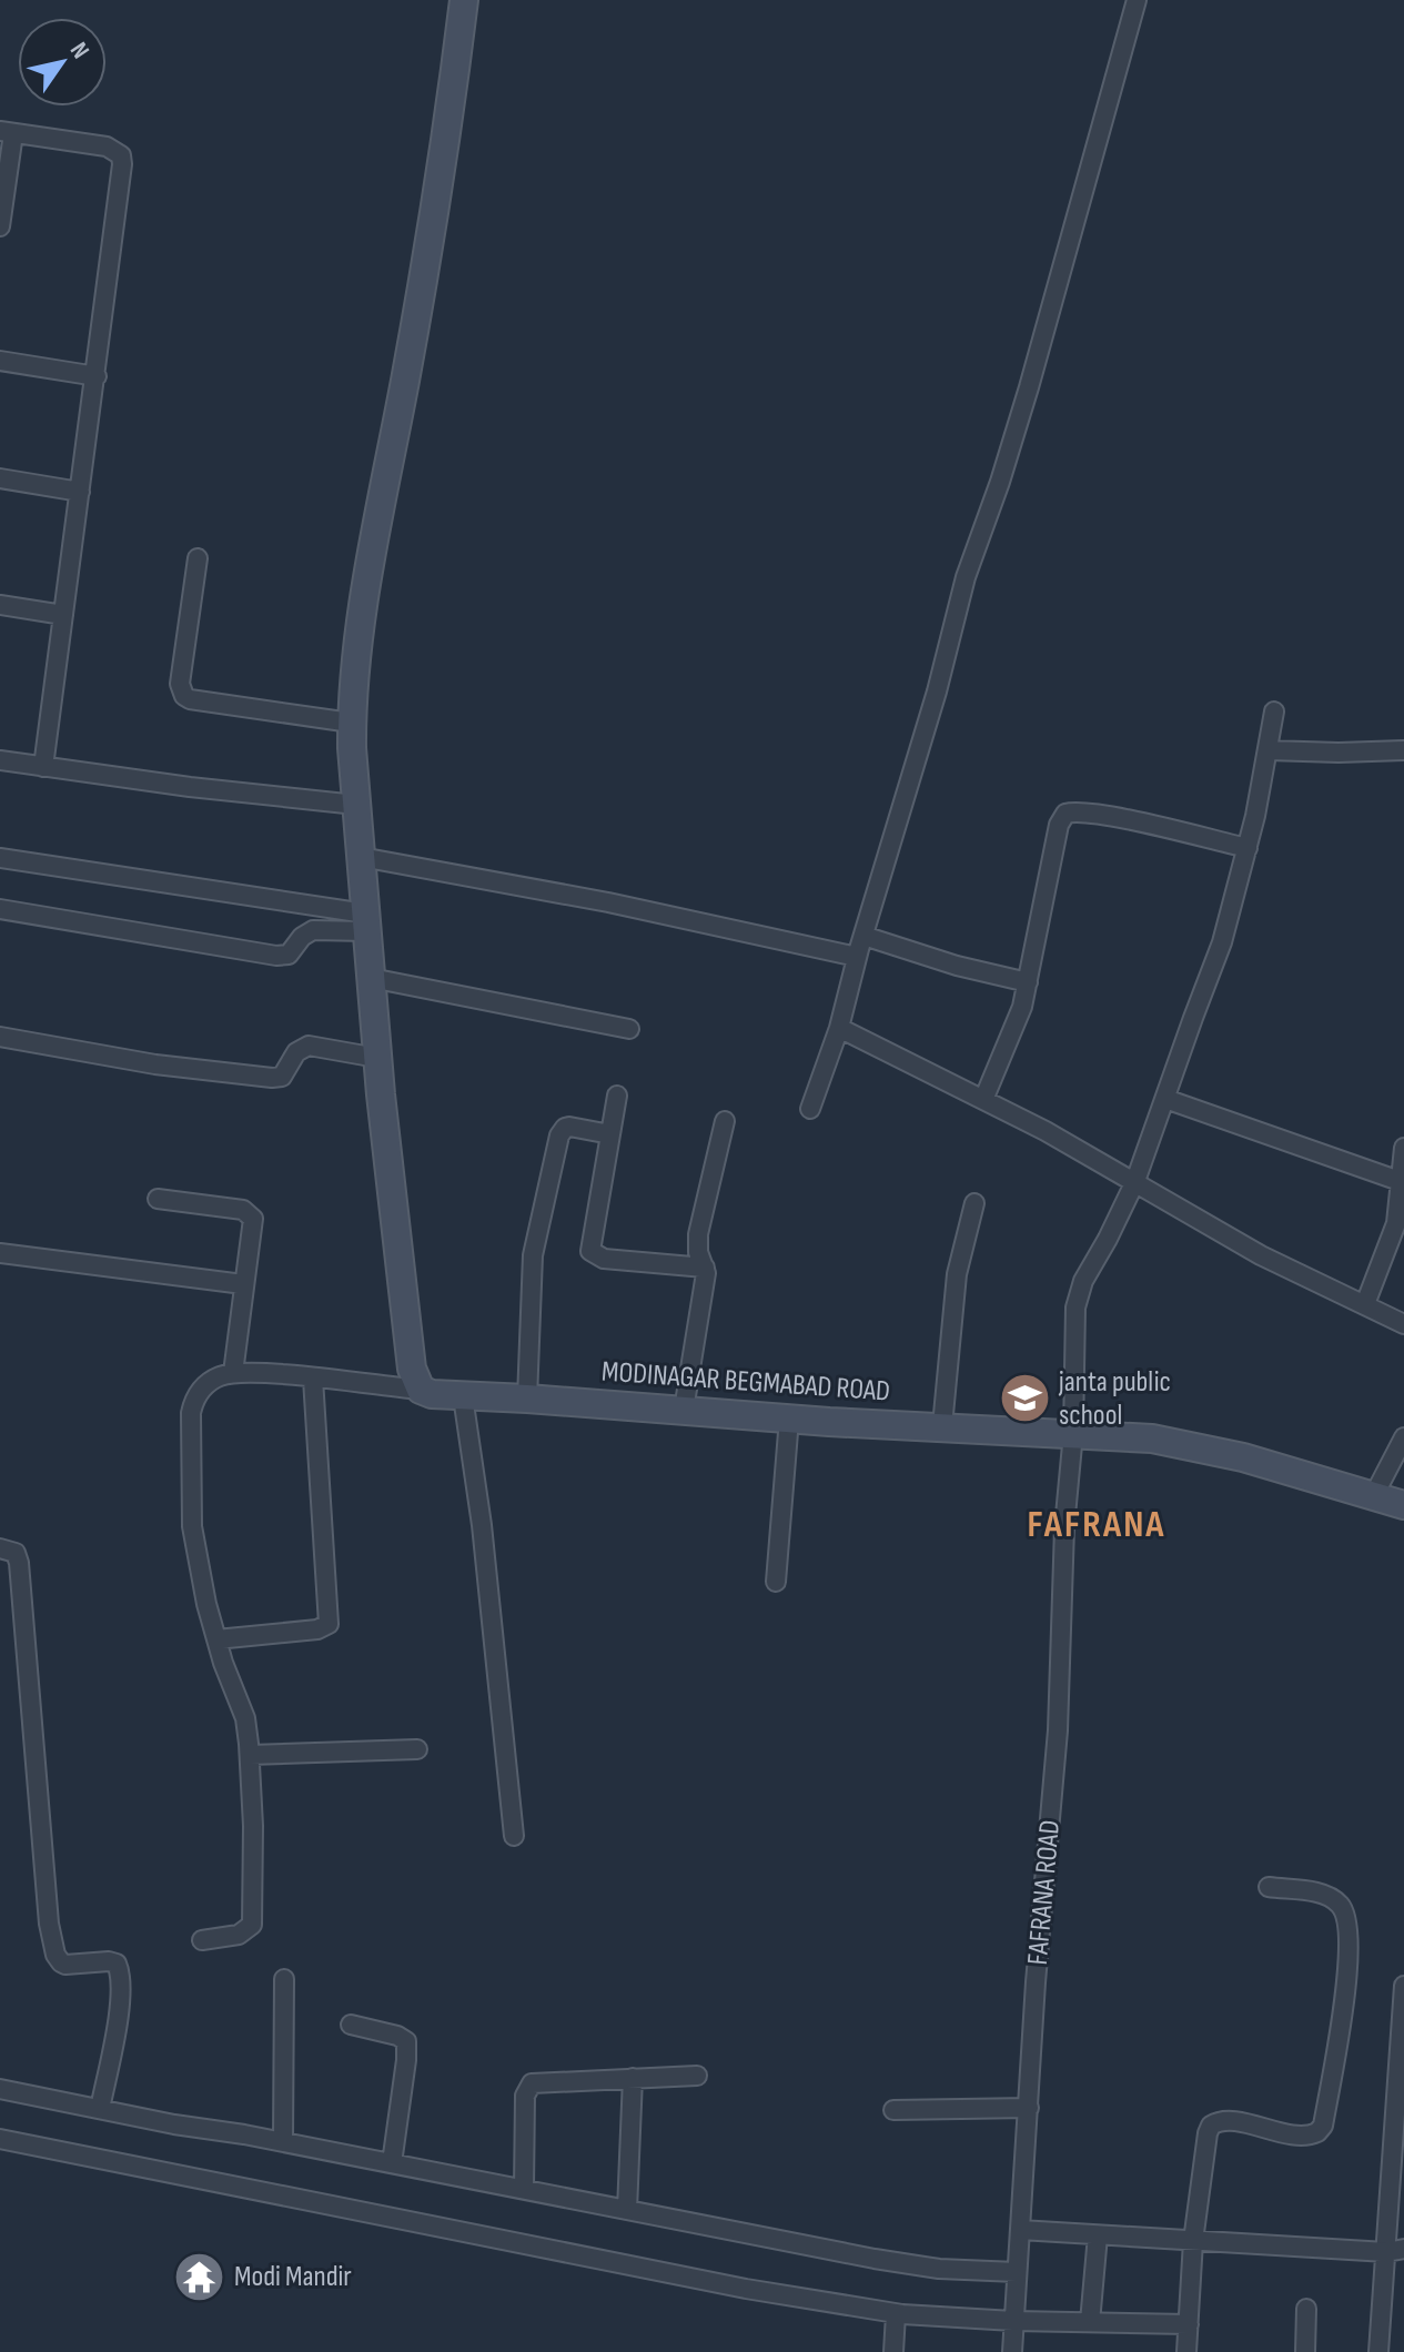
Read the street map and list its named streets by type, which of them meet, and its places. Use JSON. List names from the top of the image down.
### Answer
{
  "streets": {
    "street": ["MODINAGAR BEGMABAD ROAD", "FAFRANA ROAD"]
  },
  "crossings": [
    ["MODINAGAR BEGMABAD ROAD", "FAFRANA ROAD"]
  ],
  "districts": ["FAFRANA"],
  "places": {
    "school or university": ["janta public school"],
    "temple": ["Modi Mandir"]
  },
  "north": "top right"
}
